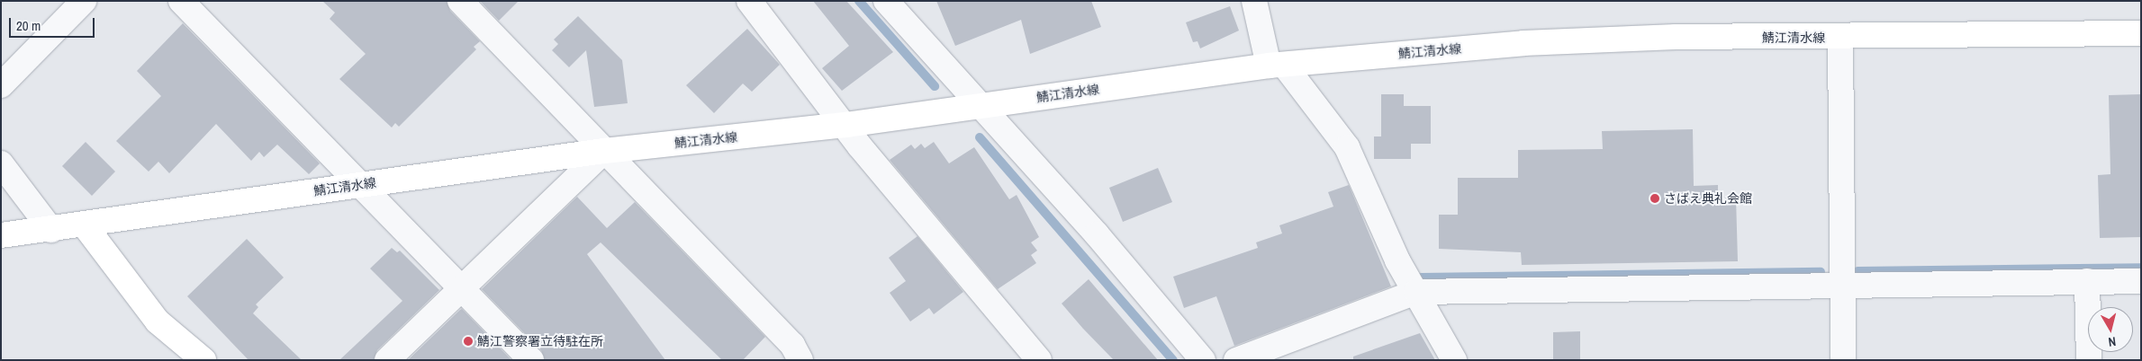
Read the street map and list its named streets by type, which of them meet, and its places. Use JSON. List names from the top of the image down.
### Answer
{
  "streets": {
    "main road": ["鯖江清水線"]
  },
  "places": ["さばえ典礼会館", "鯖江警察署立待駐在所"],
  "scale_bar": "20 m",
  "north": "bottom"
}
